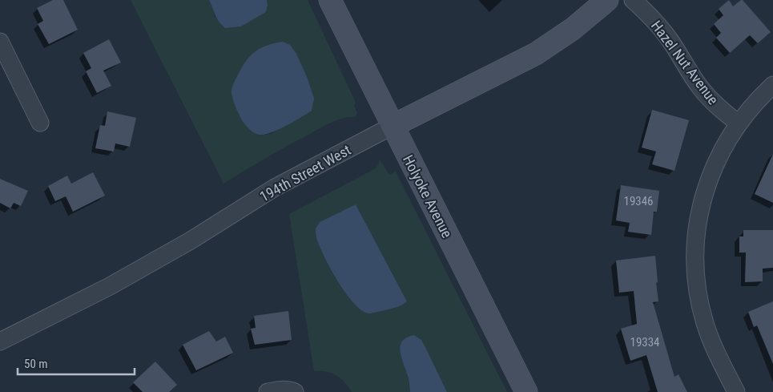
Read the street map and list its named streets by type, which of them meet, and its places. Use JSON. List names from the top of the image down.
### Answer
{
  "streets": {
    "street": ["Hazel Nut Avenue", "194th Street West", "Holyoke Avenue"]
  },
  "crossings": [
    ["194th Street West", "Holyoke Avenue"]
  ],
  "house_numbers": ["19346", "19334"],
  "scale_bar": "50 m"
}
